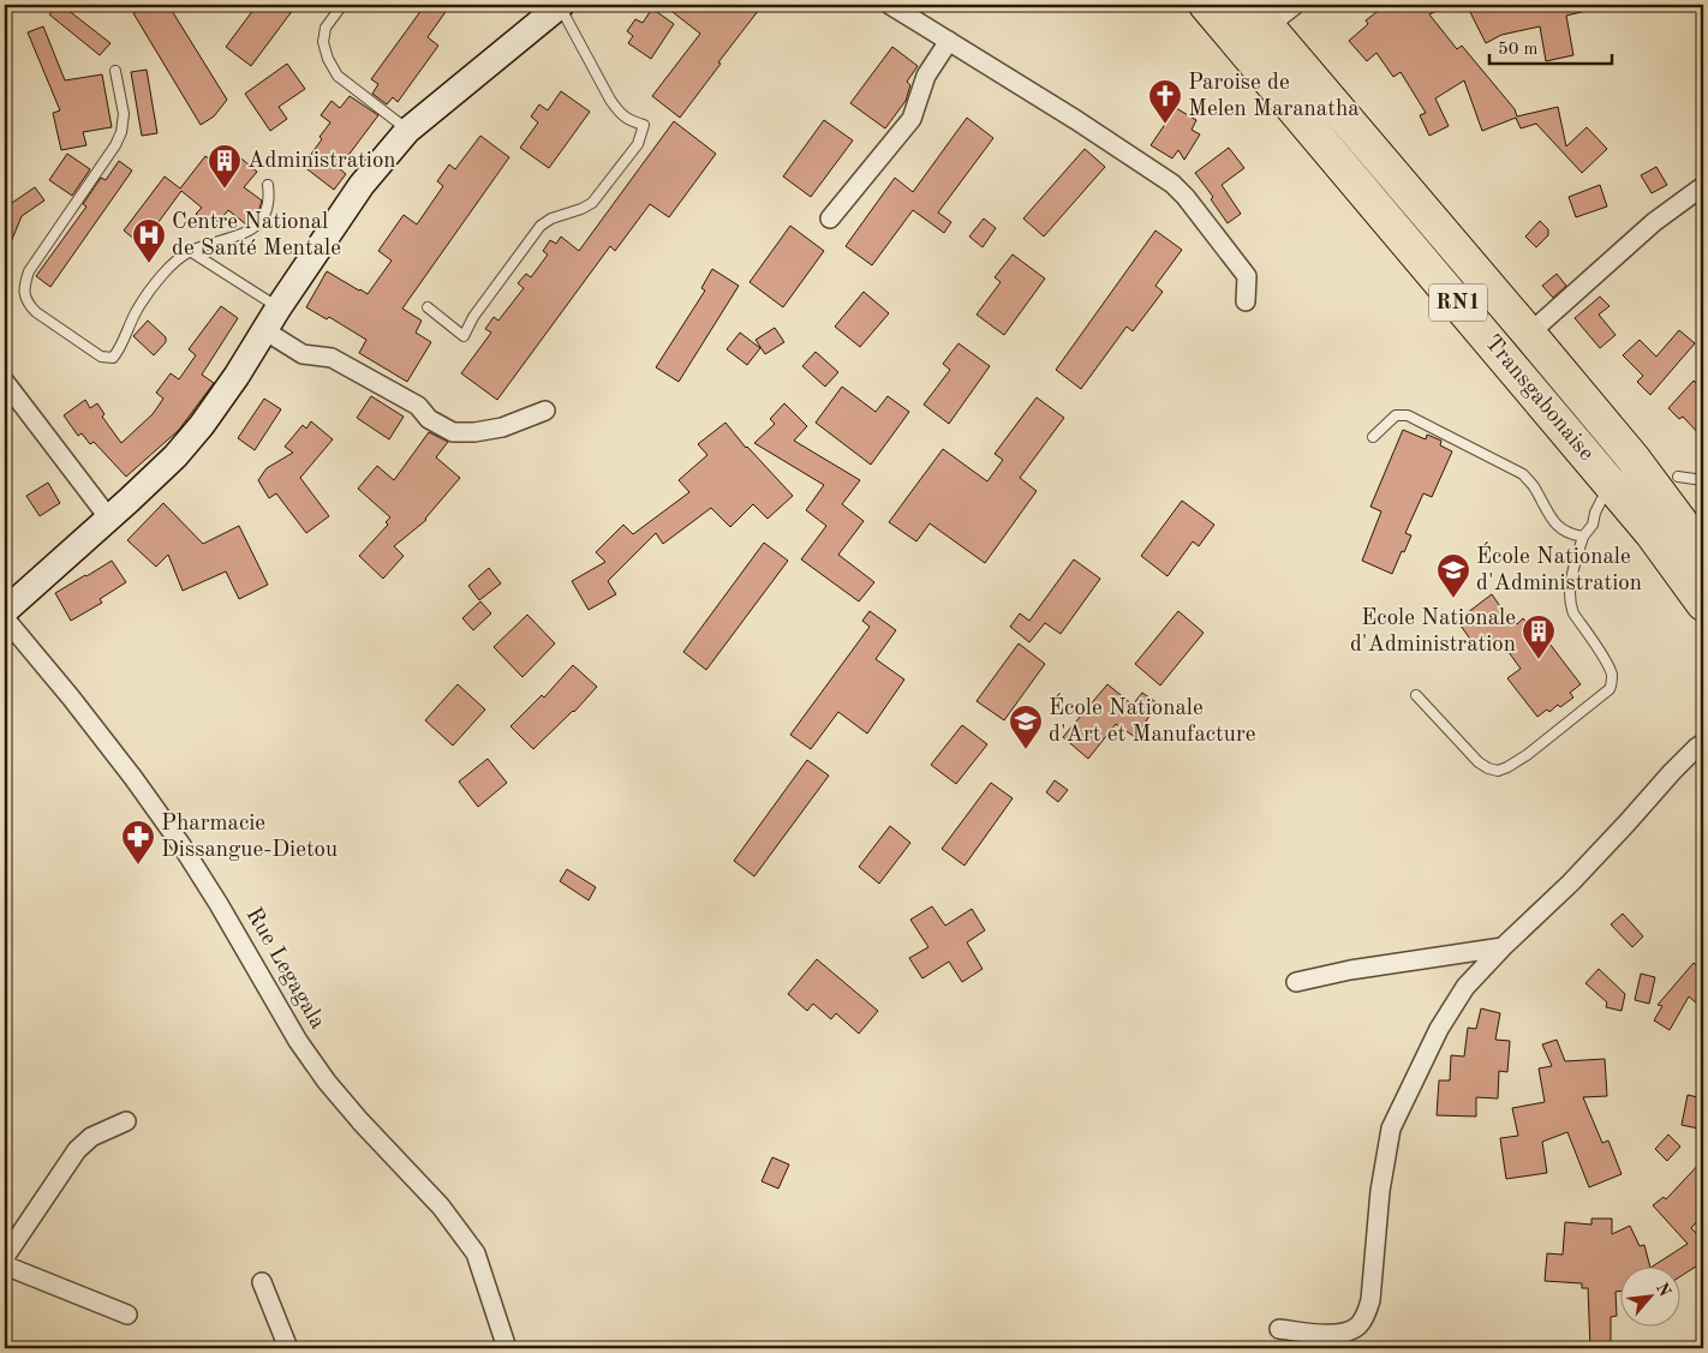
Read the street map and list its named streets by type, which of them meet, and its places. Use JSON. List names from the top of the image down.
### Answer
{
  "streets": {
    "highway": ["RN1", "Transgabonaise"],
    "street": ["Rue Legagala"]
  },
  "places": {
    "church": ["Paroise de Melen Maranatha"],
    "building": ["Administration", "Ecole Nationale d'Administration"],
    "hospital": ["Centre National de Santé Mentale"],
    "school or university": ["École Nationale d'Administration", "École Nationale d'Art et Manufacture"],
    "pharmacy": ["Pharmacie Dissangue-Dietou"]
  },
  "scale_bar": "50 m",
  "north": "top right"
}
